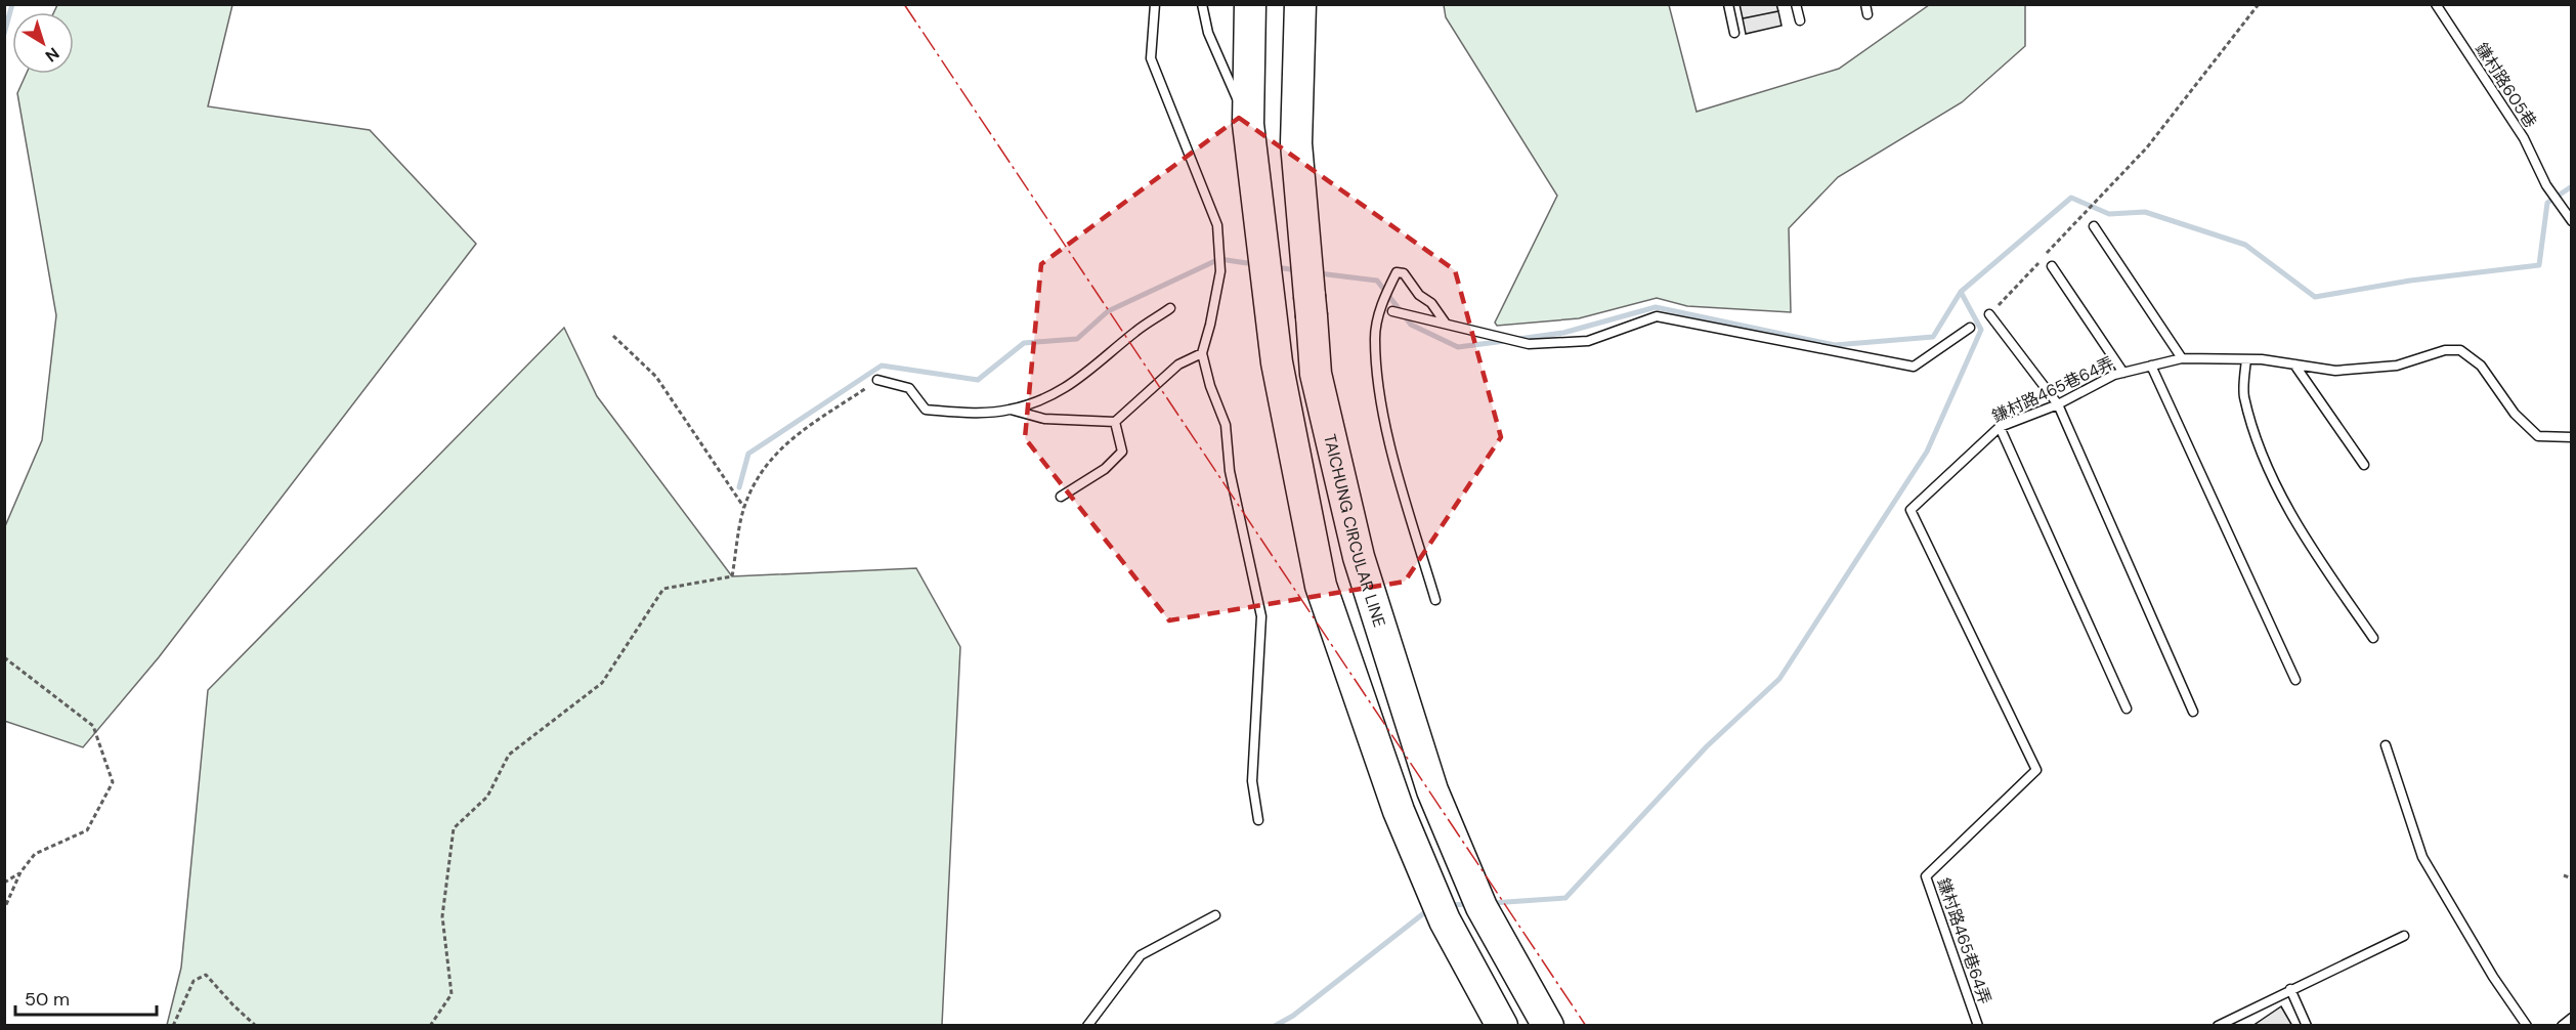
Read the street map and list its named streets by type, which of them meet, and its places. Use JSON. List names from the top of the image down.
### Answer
{
  "streets": {
    "highway": ["TAICHUNG CIRCULAR LINE"],
    "lane": ["鎌村路605巷", "鎌村路465巷64弄"]
  },
  "scale_bar": "50 m",
  "north": "bottom right"
}
